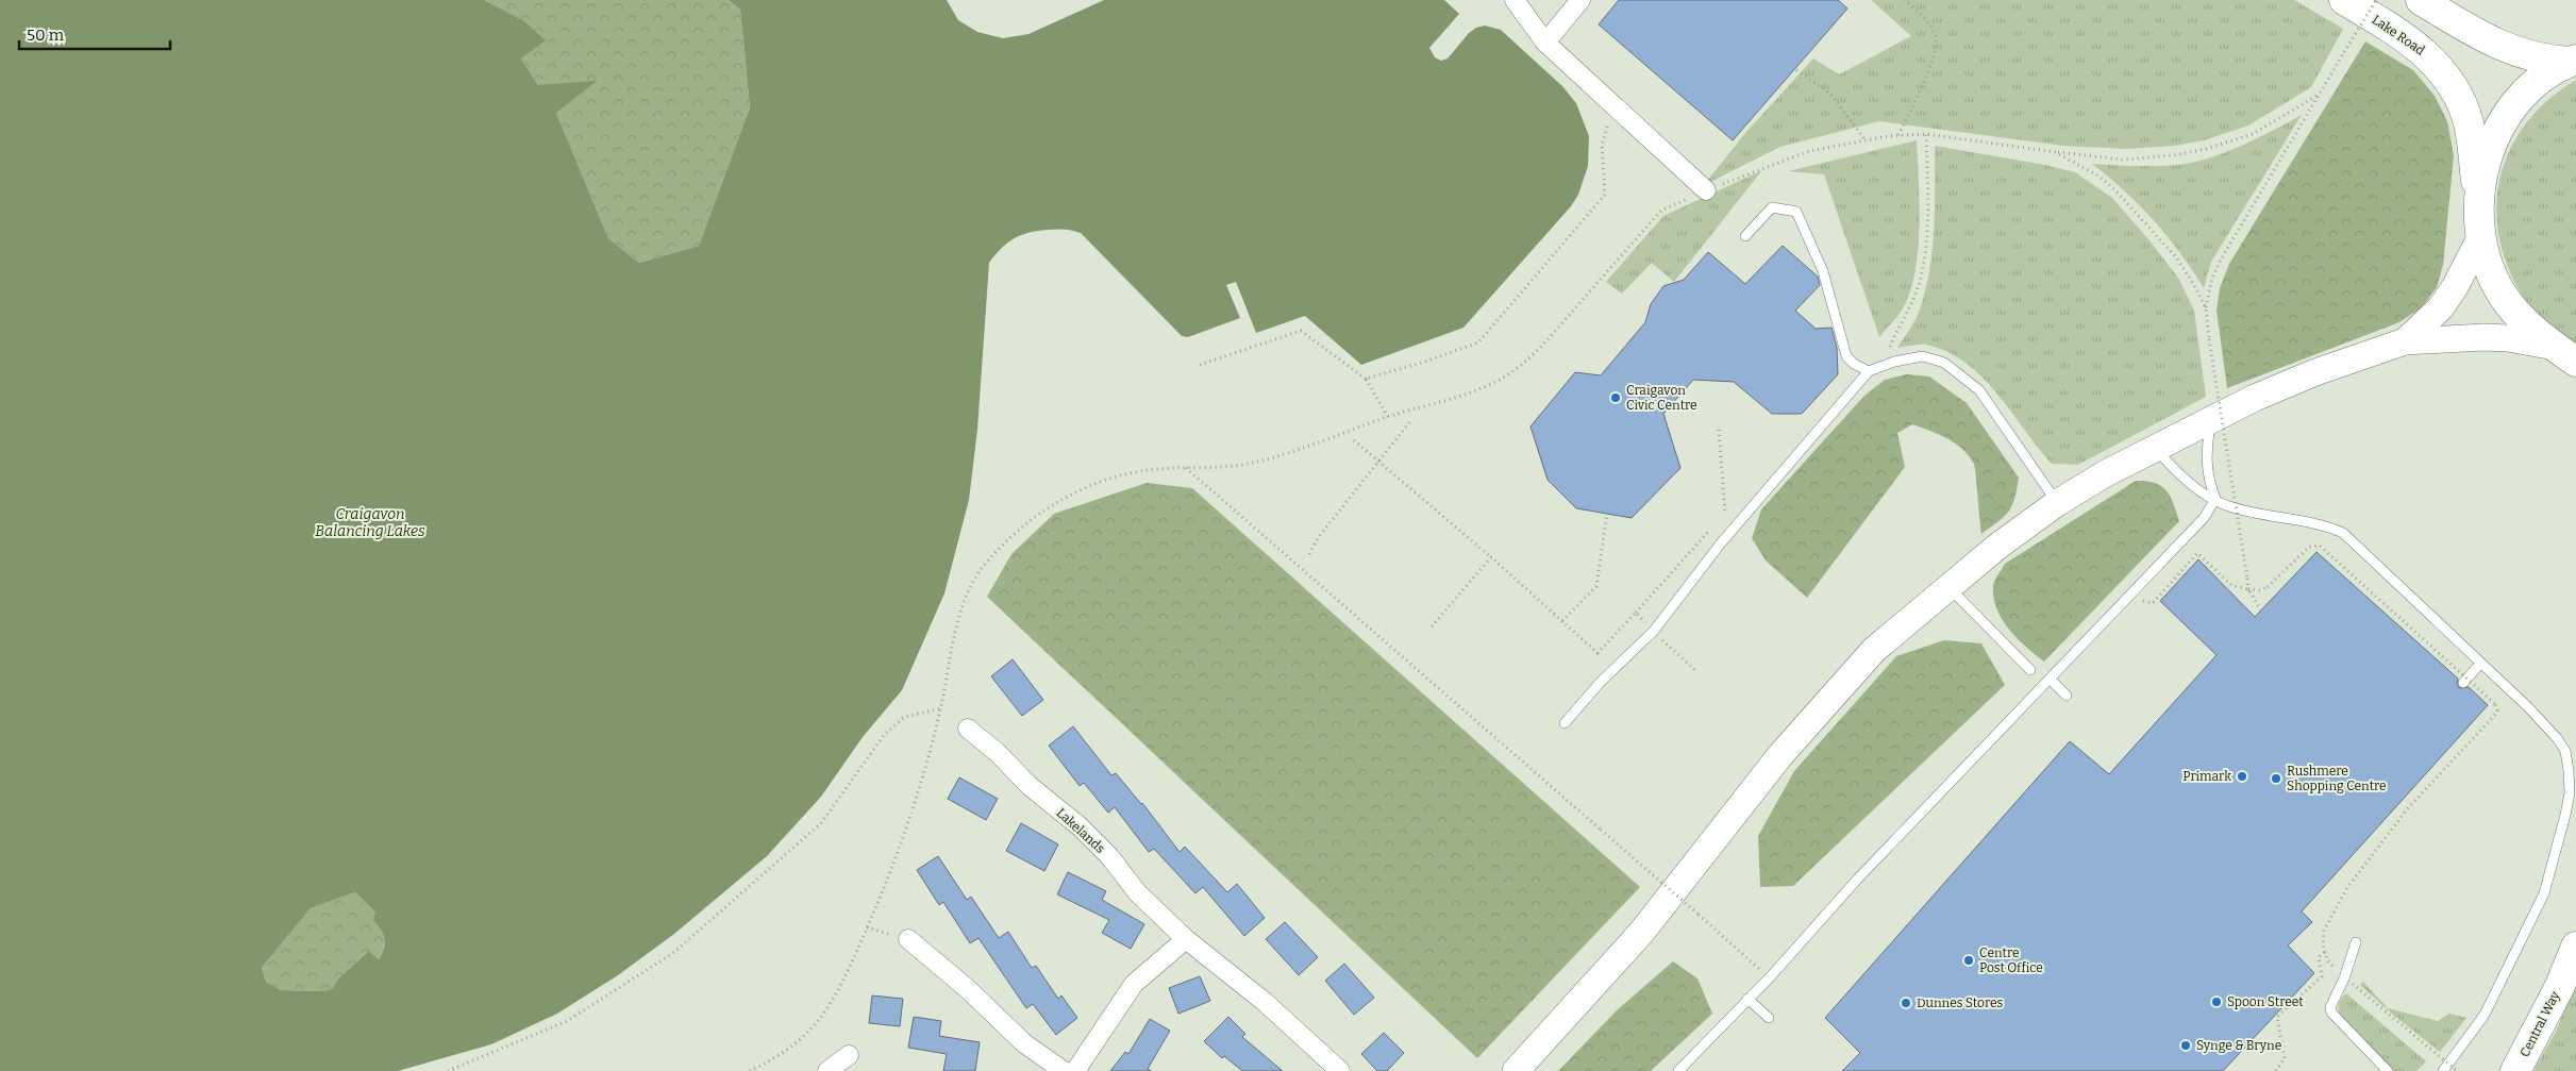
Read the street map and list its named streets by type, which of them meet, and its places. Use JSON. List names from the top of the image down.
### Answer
{
  "streets": {
    "highway": ["Lake Road", "Central Way"],
    "street": ["Lakelands"]
  },
  "water": ["Craigavon Balancing Lakes"],
  "places": [
    "Craigavon Civic Centre",
    "Primark",
    "Rushmere Shopping Centre",
    "Centre Post Office",
    "Spoon Street",
    "Dunnes Stores",
    "Synge & Bryne"
  ],
  "scale_bar": "50 m"
}
